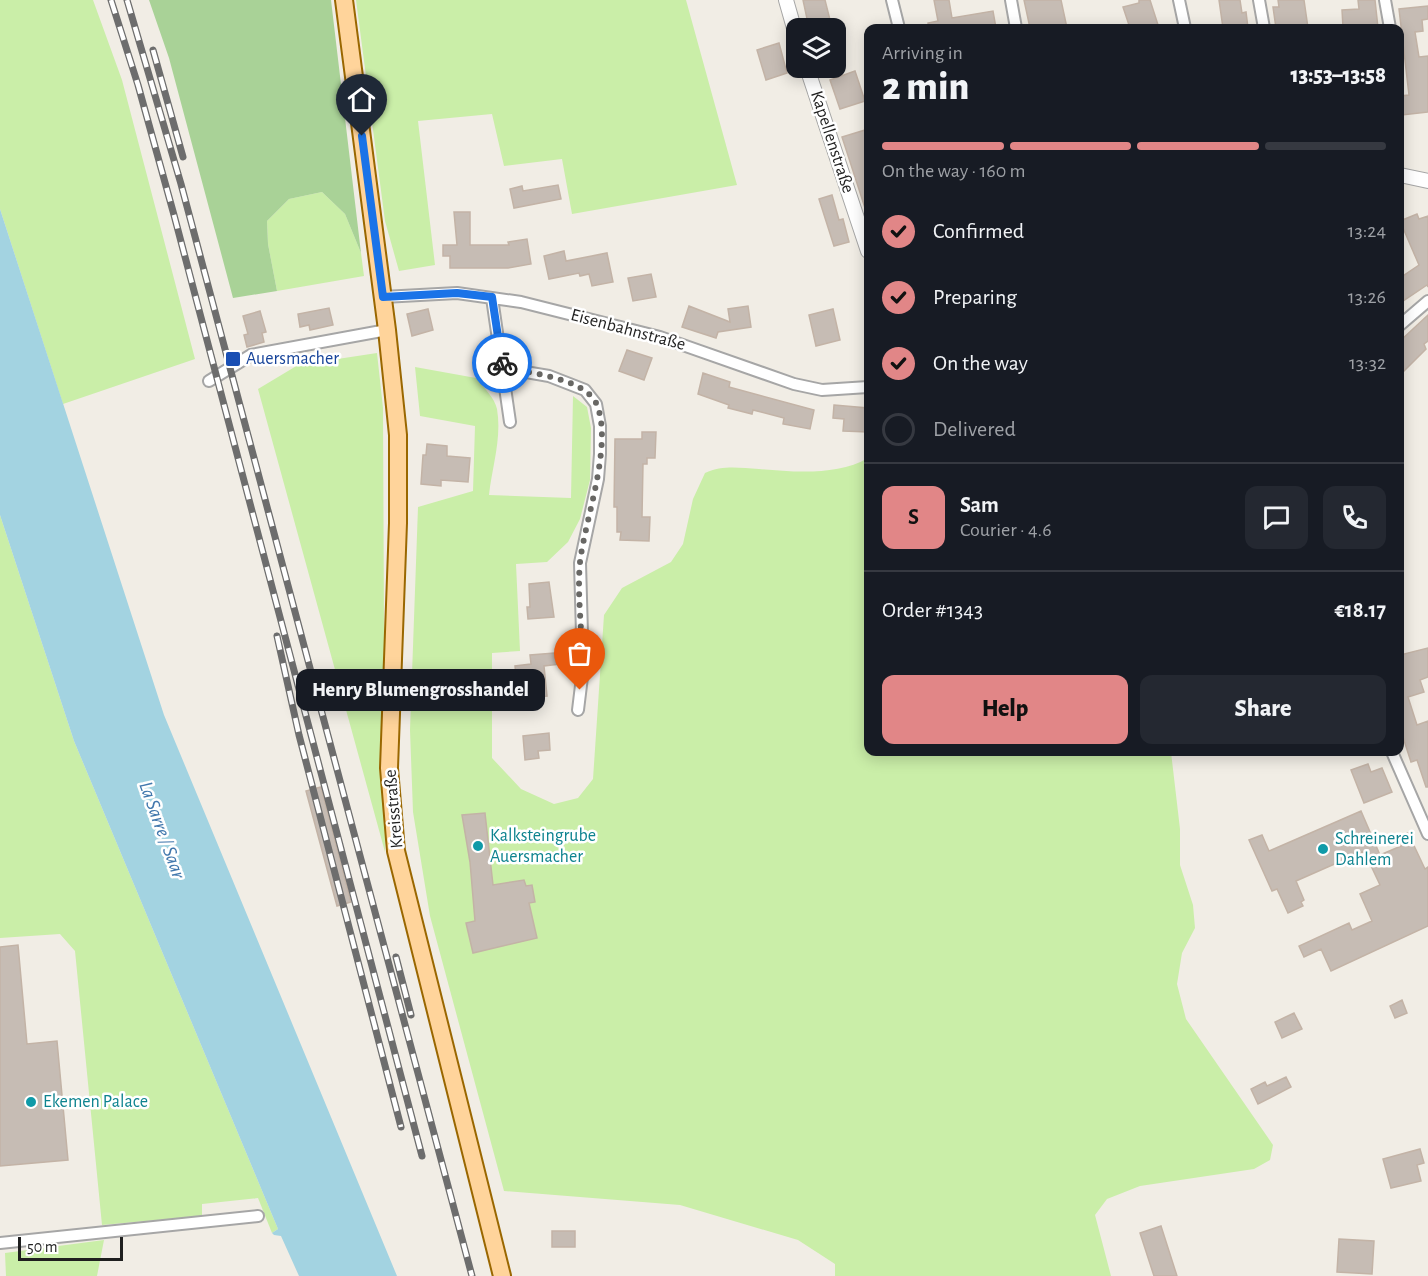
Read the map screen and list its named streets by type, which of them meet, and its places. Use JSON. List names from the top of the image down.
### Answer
{
  "streets": {
    "main road": ["Kreisstraße"],
    "street": ["Kapellenstraße", "Eisenbahnstraße"]
  },
  "crossings": [
    ["Eisenbahnstraße", "Kreisstraße"]
  ],
  "water": ["La Sarre / Saar"],
  "places": {
    "transit": ["Auersmacher"],
    "other": [
      "Henry Blumengrosshandel",
      "Kalksteingrube Auersmacher",
      "Schreinerei Dahlem",
      "Ekemen Palace"
    ]
  },
  "scale_bar": "50 m",
  "page": {
    "heading": ["2 min", "Arriving in", "13:53–13:58"],
    "panel": [
      "Sam",
      "Courier · 4.6",
      "Order #1343",
      "€18.17"
    ],
    "bar": "On the way · 160 m",
    "list": [
      ["Confirmed", "13:24"],
      ["Preparing", "13:26"],
      ["On the way", "13:32"],
      "Delivered"
    ],
    "round": "S",
    "buttons": ["Help", "Share"],
    "bubble": "Henry Blumengrosshandel",
    "scale": "50 m"
  }
}
